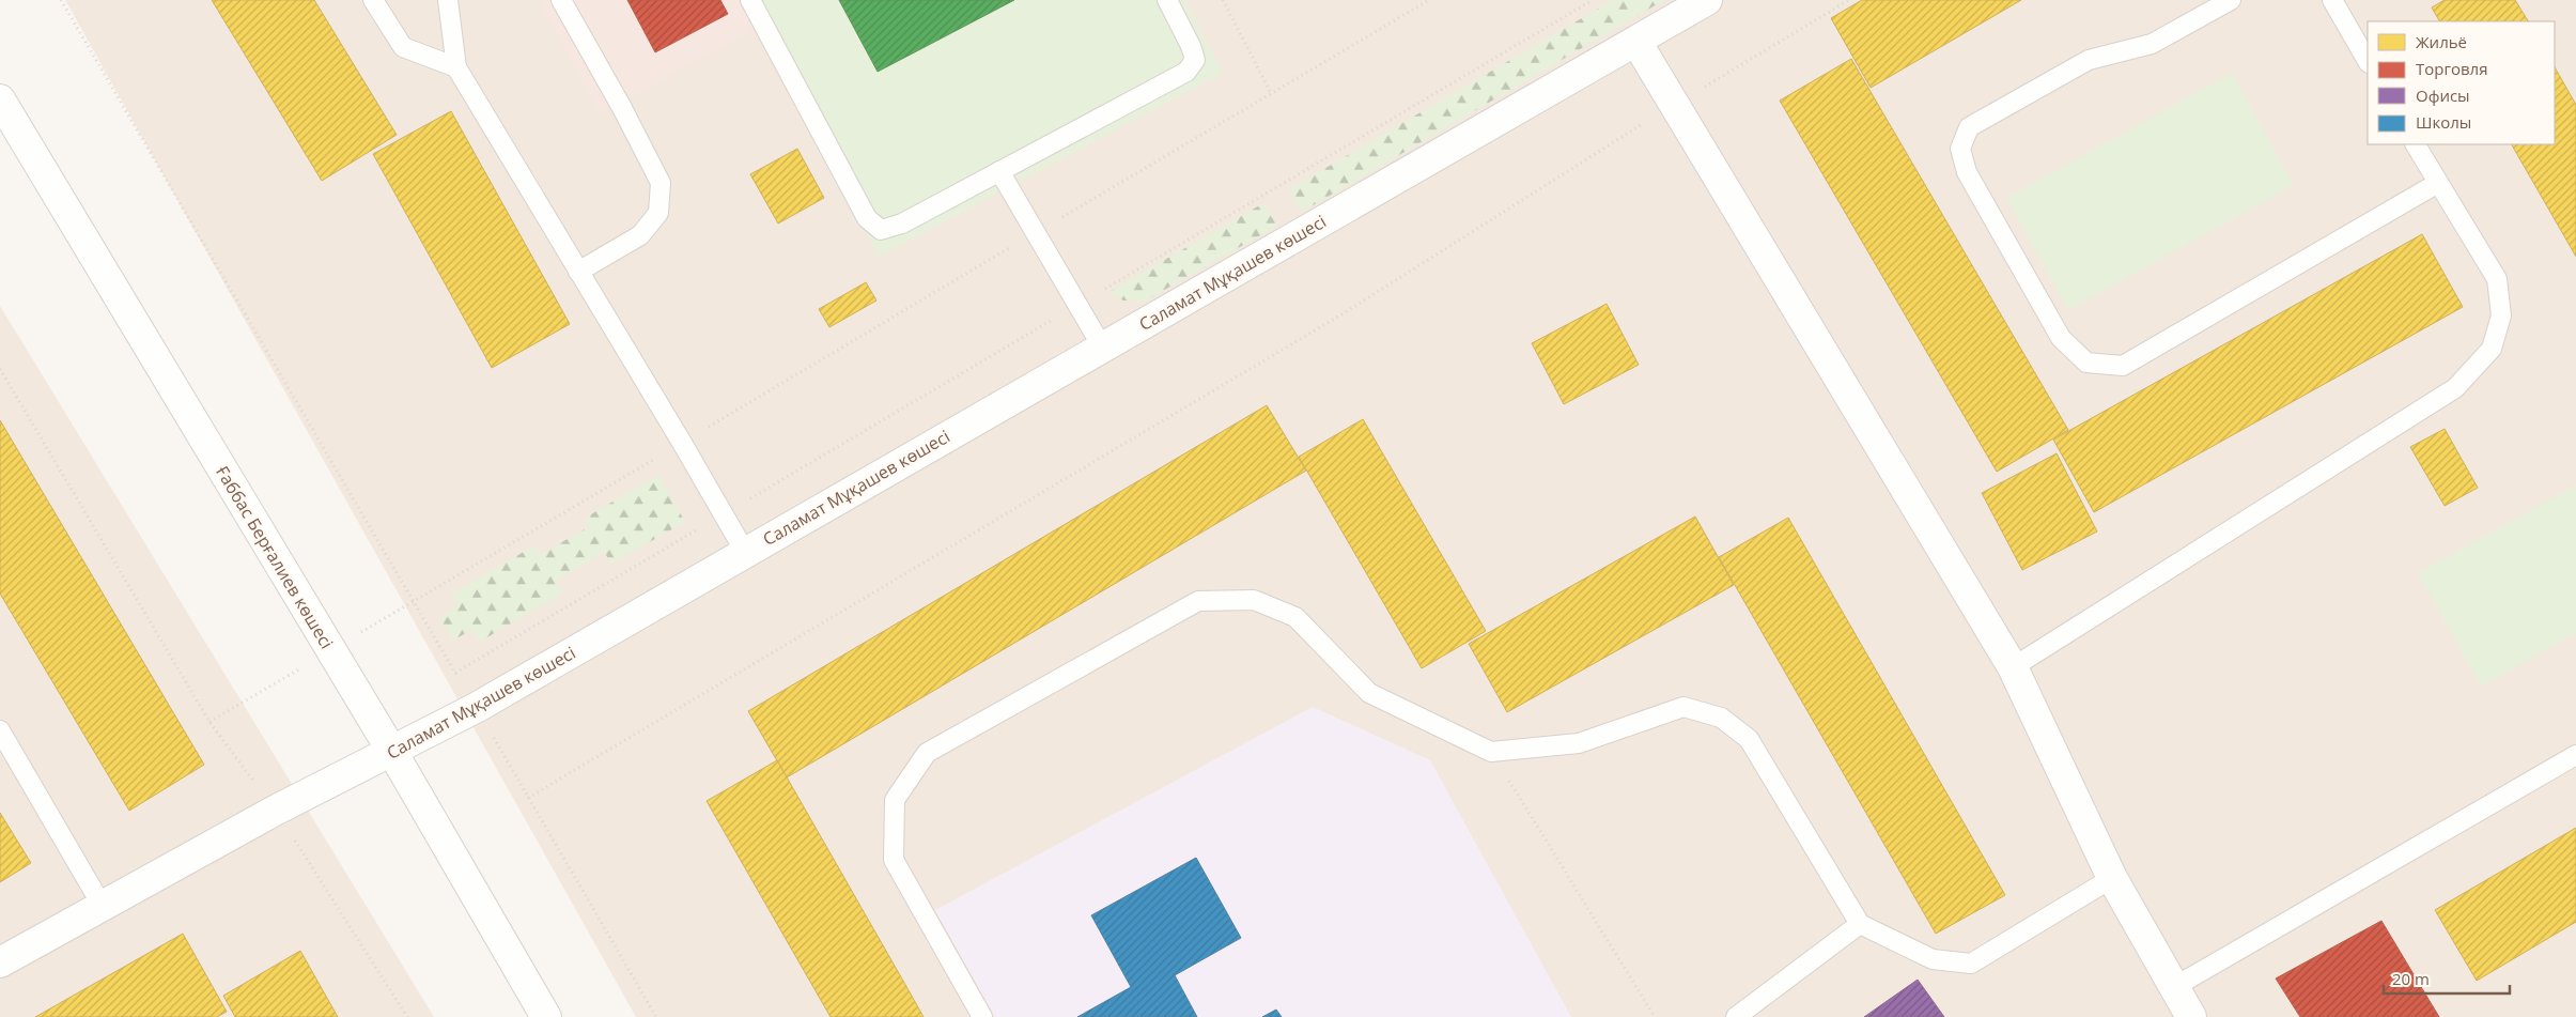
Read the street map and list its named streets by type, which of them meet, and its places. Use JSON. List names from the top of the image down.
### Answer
{
  "streets": {
    "street": ["Саламат Мұқашев көшесі", "Ғаббас Берғалиев көшесі"]
  },
  "crossings": [
    ["Саламат Мұқашев көшесі", "Ғаббас Берғалиев көшесі"]
  ],
  "legend": [
    "Жильё",
    "Торговля",
    "Офисы",
    "Школы"
  ],
  "scale_bar": "20 m"
}
